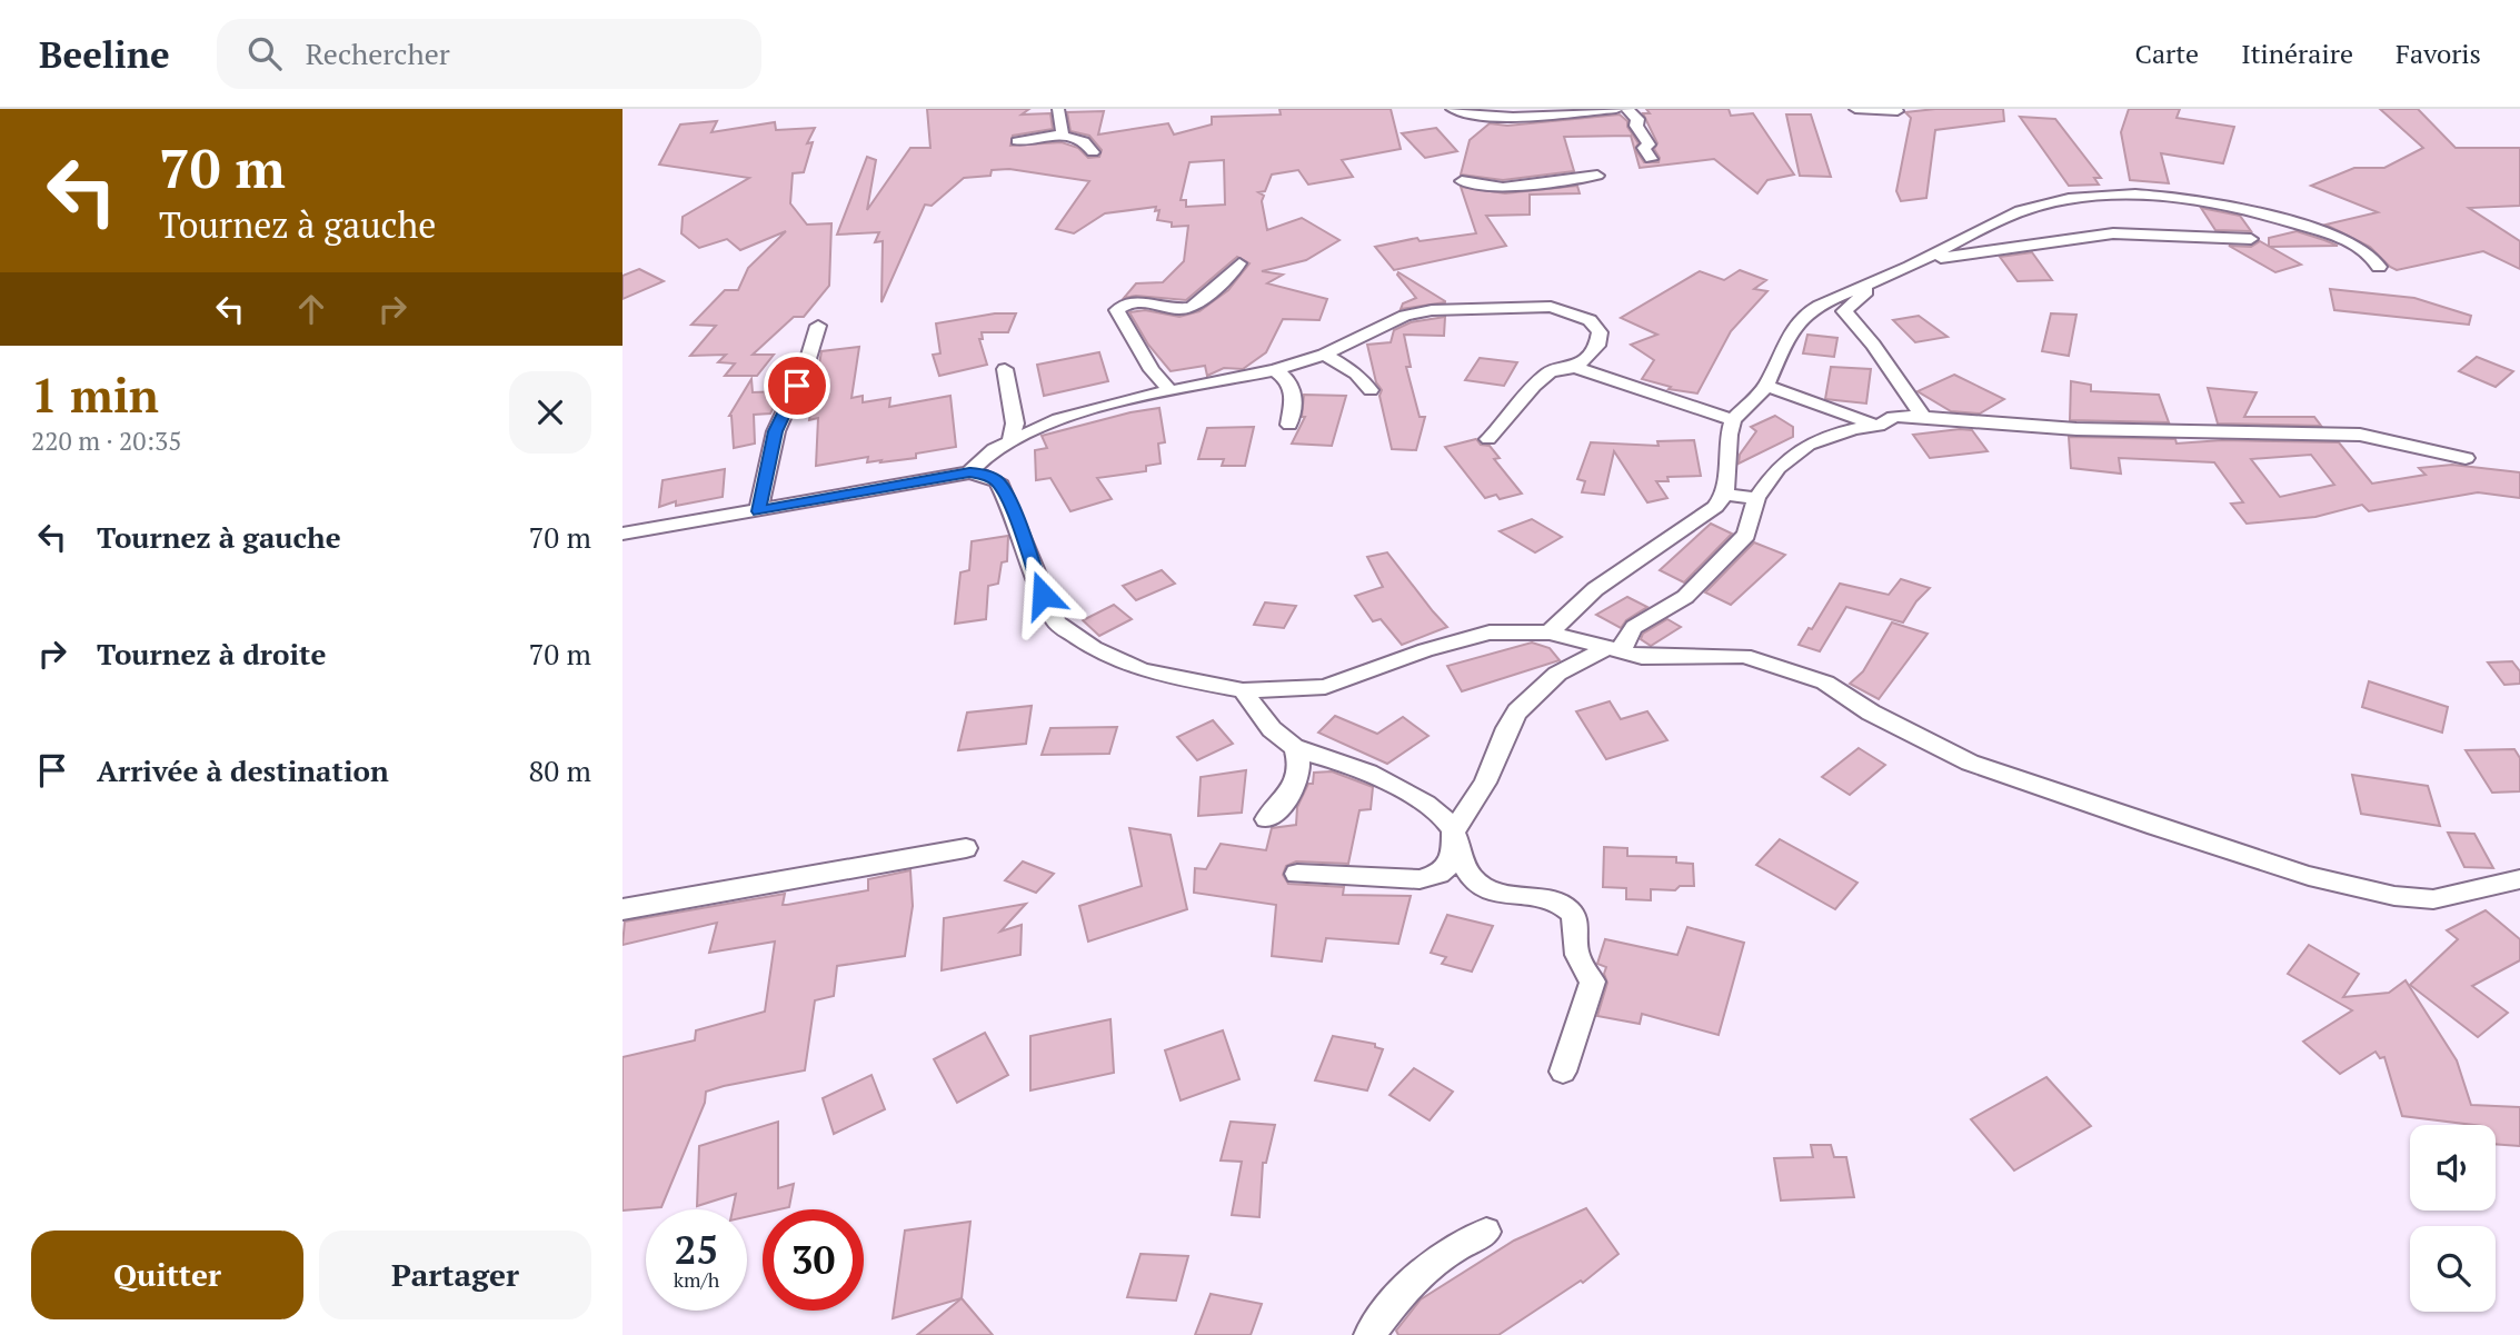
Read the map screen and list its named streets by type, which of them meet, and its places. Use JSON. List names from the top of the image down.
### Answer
{
  "page": {
    "header": "Beeline",
    "search": "Rechercher",
    "nav": ["Carte", "Itinéraire", "Favoris"],
    "turn": ["70 m", "Tournez à gauche"],
    "heading": ["1 min", "220 m · 20:35"],
    "list": [
      {
        "name": "Tournez à gauche",
        "value": "70 m"
      },
      {
        "name": "Tournez à droite",
        "value": "70 m"
      },
      {
        "name": "Arrivée à destination",
        "value": "80 m"
      }
    ],
    "speed": "25 km/h",
    "limit": "30",
    "buttons": ["Quitter", "Partager"]
  }
}
